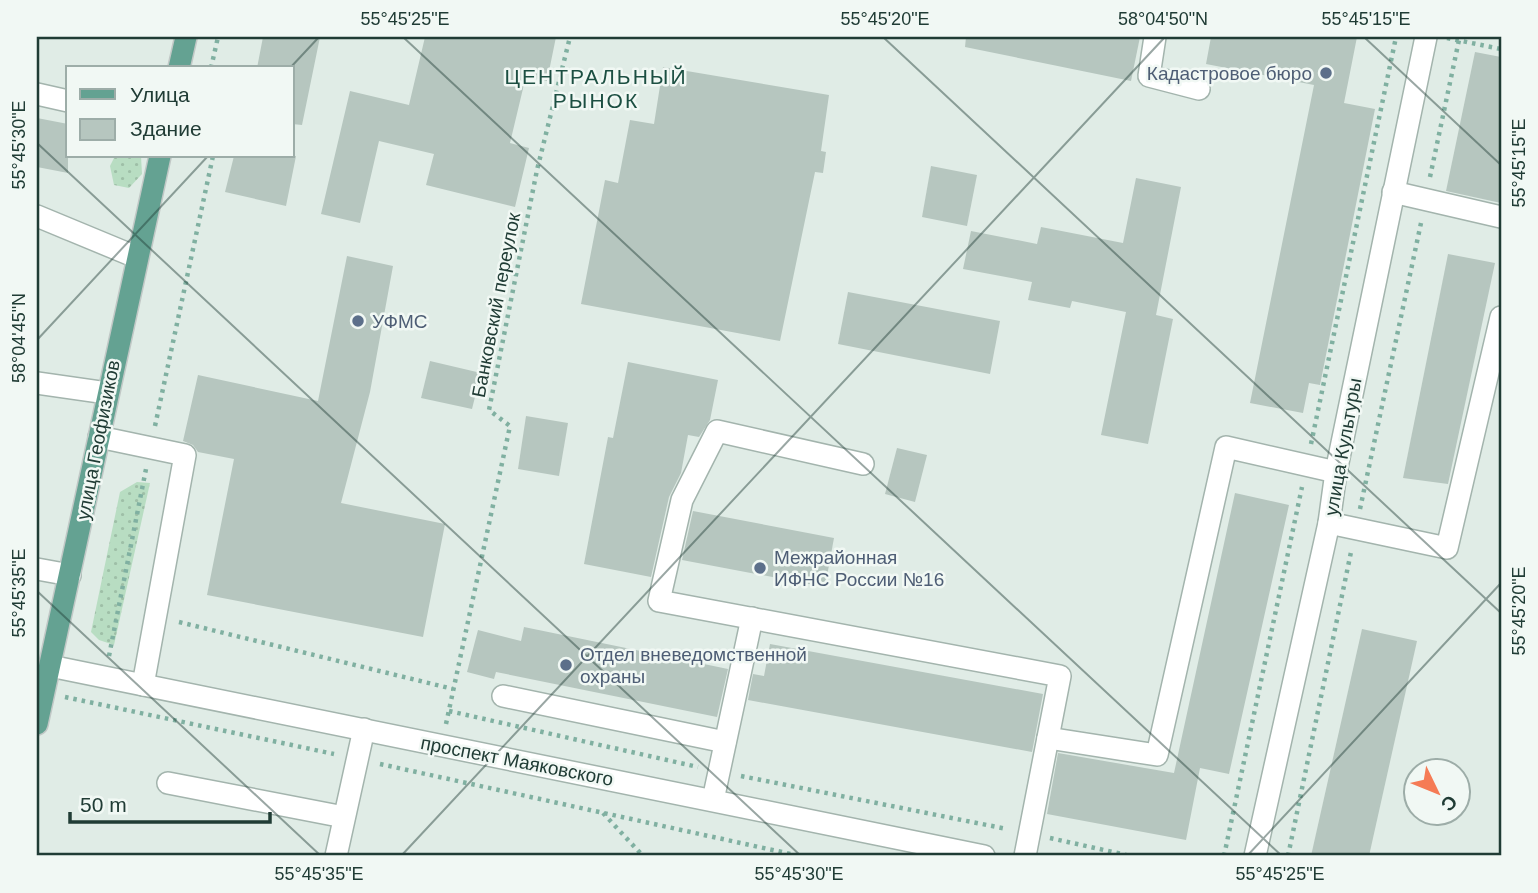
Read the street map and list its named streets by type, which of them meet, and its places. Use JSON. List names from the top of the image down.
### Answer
{
  "streets": {
    "main road": ["улица Геофизиков"],
    "street": ["улица Культуры", "проспект Маяковского"],
    "path": ["Банковский переулок"]
  },
  "crossings": [
    ["Банковский переулок", "проспект Маяковского"],
    ["улица Геофизиков", "проспект Маяковского"]
  ],
  "districts": ["ЦЕНТРАЛЬНЫЙ РЫНОК"],
  "places": [
    "Кадастровое бюро",
    "УФМС",
    "Межрайонная ИФНС России №16",
    "Отдел вневедомственной охраны"
  ],
  "legend": ["Улица", "Здание"],
  "scale_bar": "50 m",
  "north": "bottom right",
  "coordinates": [
    "55°45'25\"E",
    "55°45'20\"E",
    "58°04'50\"N",
    "55°45'15\"E",
    "55°45'30\"E",
    "58°04'45\"N",
    "55°45'35\"E"
  ]
}
